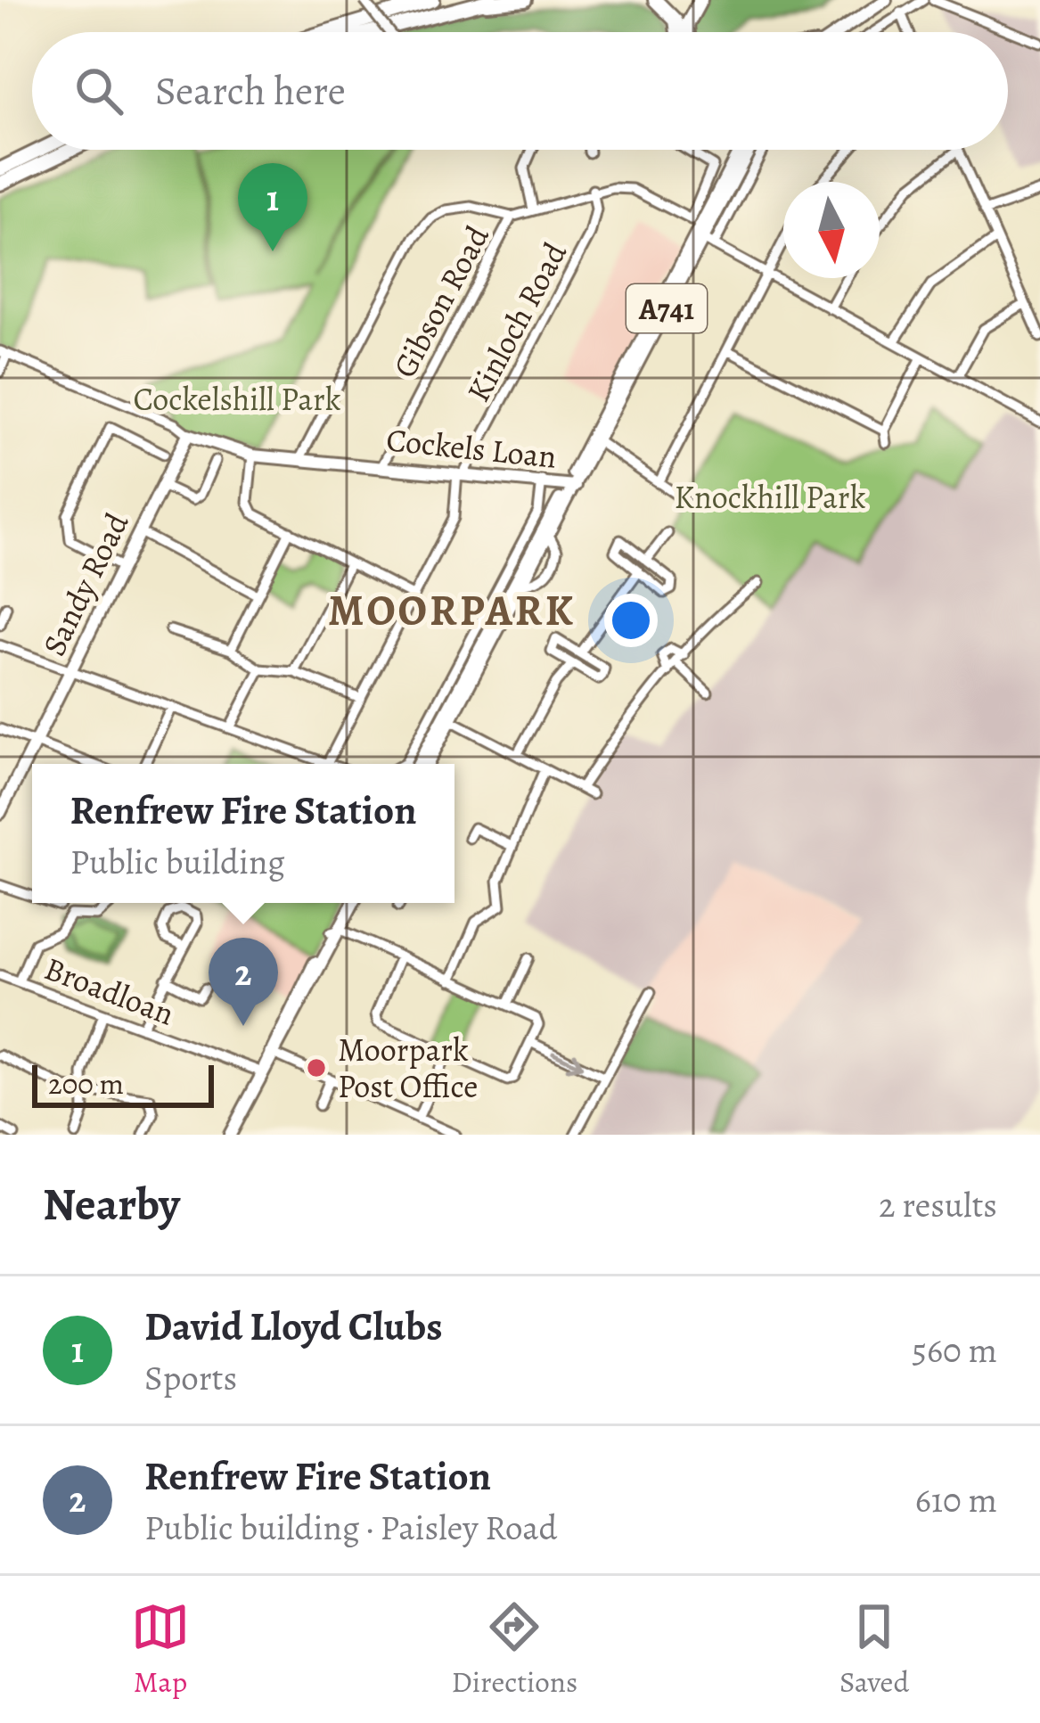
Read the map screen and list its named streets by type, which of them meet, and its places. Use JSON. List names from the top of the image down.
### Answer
{
  "streets": {
    "main road": ["A741", "Cockels Loan", "Sandy Road"],
    "street": ["Gibson Road", "Kinloch Road", "Broadloan"]
  },
  "crossings": [
    ["Gibson Road", "Cockels Loan"],
    ["A741", "Cockels Loan"],
    ["Kinloch Road", "Cockels Loan"],
    ["Cockels Loan", "Sandy Road"]
  ],
  "districts": ["MOORPARK"],
  "parks": ["Cockelshill Park", "Knockhill Park"],
  "places": ["Moorpark Post Office"],
  "scale_bar": "200 m",
  "north": "bottom",
  "page": {
    "search": "Search here",
    "pins": ["1", "2"],
    "popup": ["Renfrew Fire Station", "Public building"],
    "scale": "200 m",
    "heading": ["Nearby", "2 results"],
    "list": [
      {
        "mark": "1",
        "name": "David Lloyd Clubs",
        "note": "Sports",
        "value": "560 m"
      },
      {
        "mark": "2",
        "name": "Renfrew Fire Station",
        "note": "Public building · Paisley Road",
        "value": "610 m"
      }
    ],
    "nav": ["Map", "Directions", "Saved"]
  }
}
